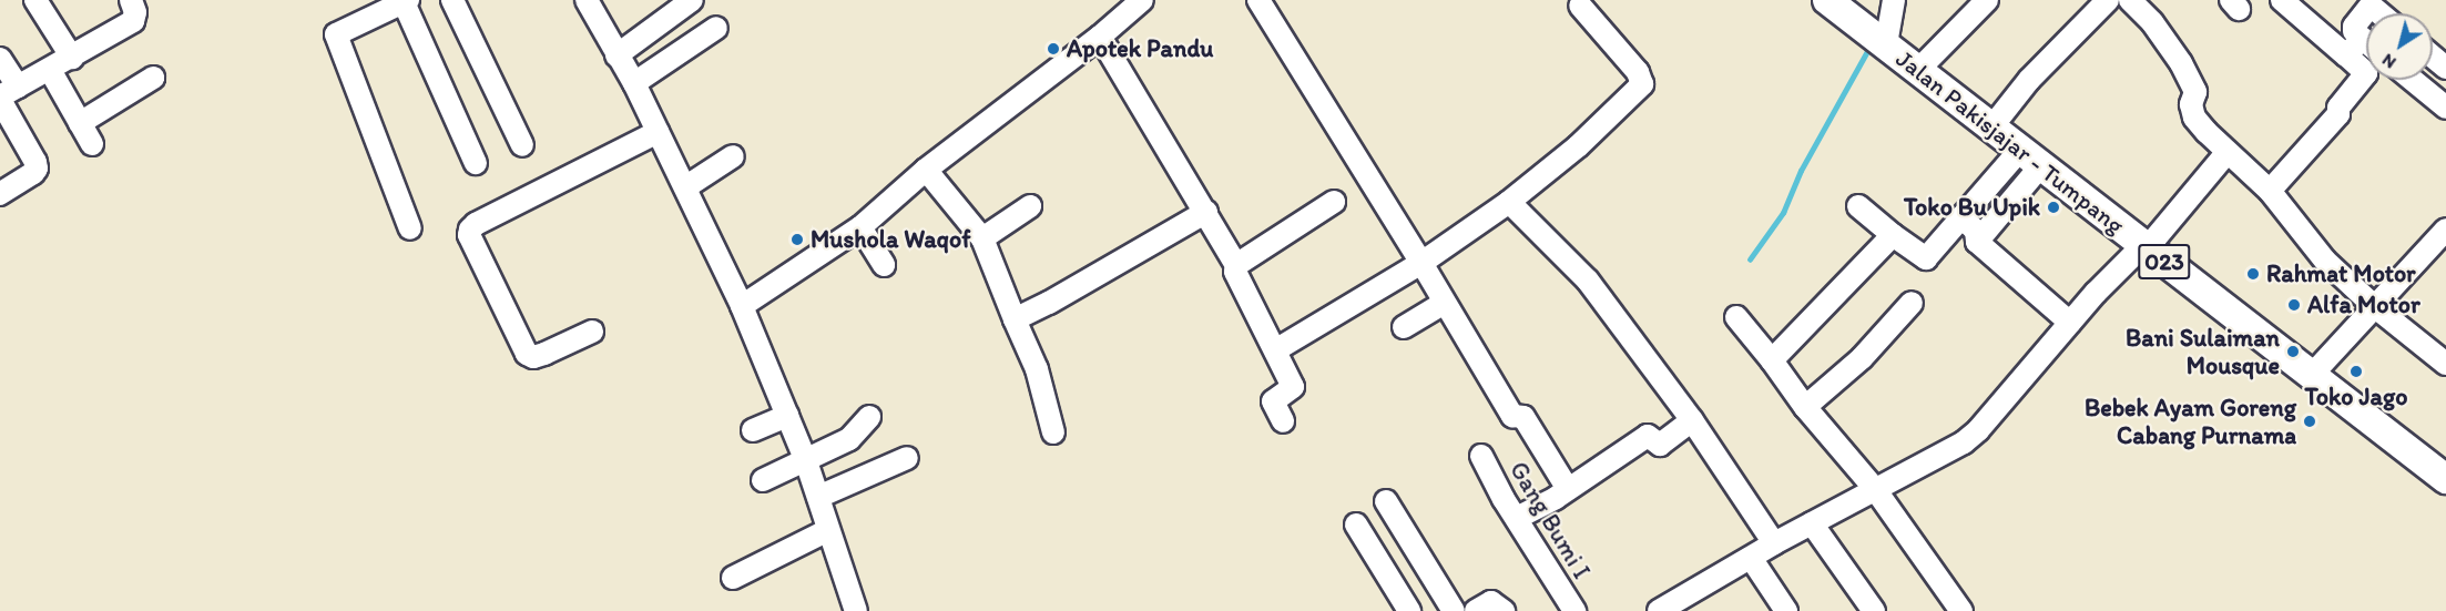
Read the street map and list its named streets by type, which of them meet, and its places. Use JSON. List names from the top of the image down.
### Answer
{
  "streets": {
    "main road": ["Jalan Pakisjajar - Tumpang", "023"],
    "street": ["Gang Bumi I"]
  },
  "places": [
    "Apotek Pandu",
    "Toko Bu Upik",
    "Mushola Waqof",
    "Rahmat Motor",
    "Alfa Motor",
    "Bani Sulaiman Mousque",
    "Toko Jago",
    "Bebek Ayam Goreng Cabang Purnama"
  ],
  "north": "bottom left"
}
